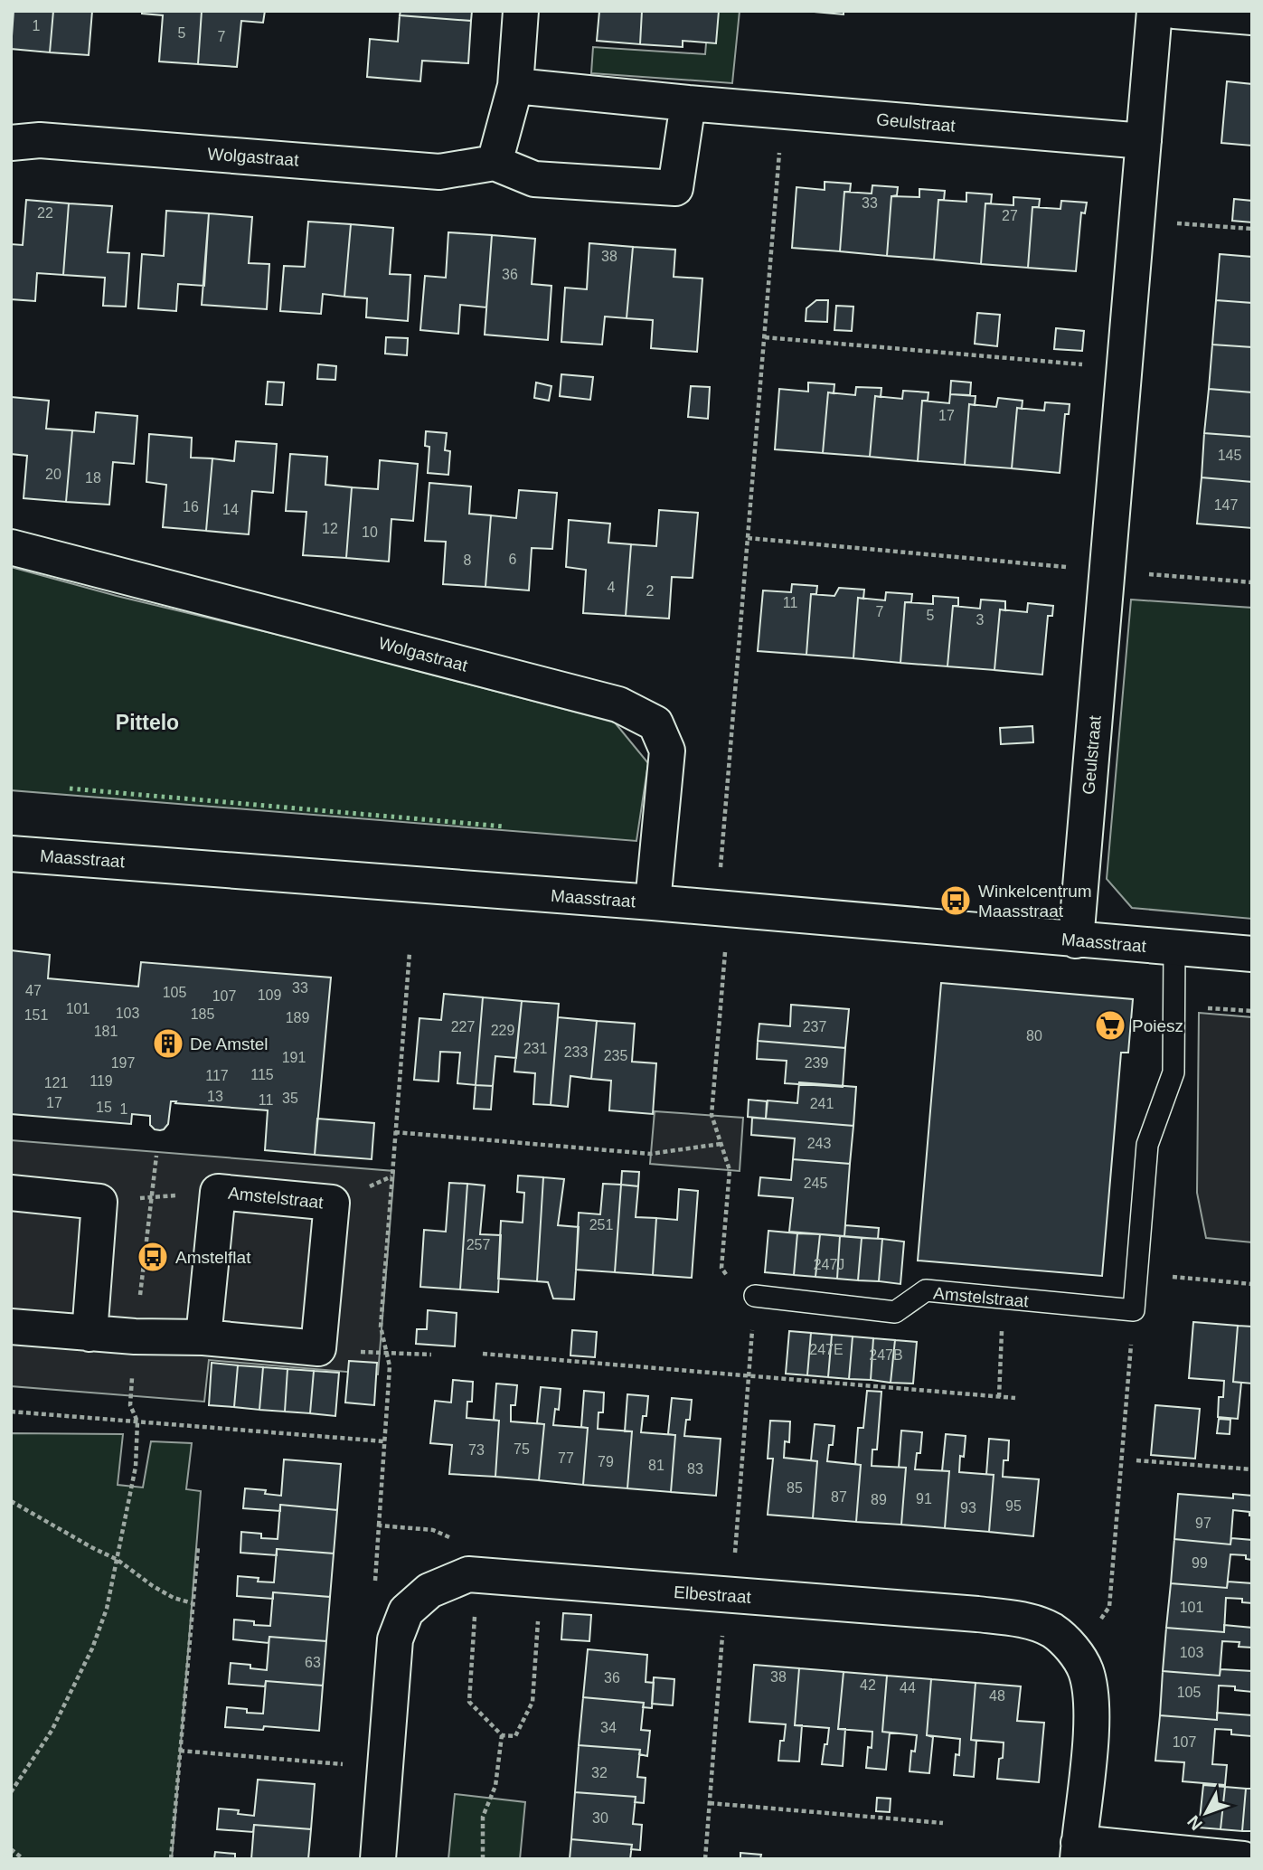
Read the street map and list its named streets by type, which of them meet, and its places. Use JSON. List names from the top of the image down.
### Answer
{
  "streets": {
    "street": [
      "Geulstraat",
      "Wolgastraat",
      "Maasstraat",
      "Amstelstraat",
      "Elbestraat"
    ]
  },
  "crossings": [
    ["Geulstraat", "Maasstraat"],
    ["Wolgastraat", "Maasstraat"]
  ],
  "districts": ["Pittelo"],
  "places": {
    "bus stop": ["Winkelcentrum Maasstraat", "Amstelflat"],
    "supermarket": ["Poiesz"],
    "building": ["De Amstel"]
  },
  "house_numbers": [
    "1",
    "5",
    "7",
    "33",
    "22",
    "27",
    "38",
    "36",
    "17",
    "145",
    "20",
    "18",
    "147",
    "16",
    "14",
    "12",
    "10",
    "6",
    "8",
    "4",
    "2",
    "11",
    "7",
    "5",
    "3",
    "33",
    "47",
    "105",
    "109",
    "107",
    "101",
    "103",
    "185",
    "151",
    "189",
    "227",
    "237",
    "229",
    "181",
    "80",
    "231",
    "233",
    "235",
    "191",
    "197",
    "239",
    "115",
    "117",
    "119",
    "121",
    "13",
    "35",
    "11",
    "17",
    "241",
    "15",
    "1",
    "243",
    "245",
    "251",
    "257",
    "247J",
    "247E",
    "247B",
    "75",
    "73",
    "77",
    "79",
    "81",
    "83",
    "85",
    "87",
    "91",
    "89",
    "95",
    "93",
    "97",
    "99",
    "101",
    "103",
    "63",
    "38",
    "36",
    "42",
    "44",
    "105",
    "48",
    "34",
    "107",
    "32",
    "30"
  ],
  "north": "bottom left"
}
